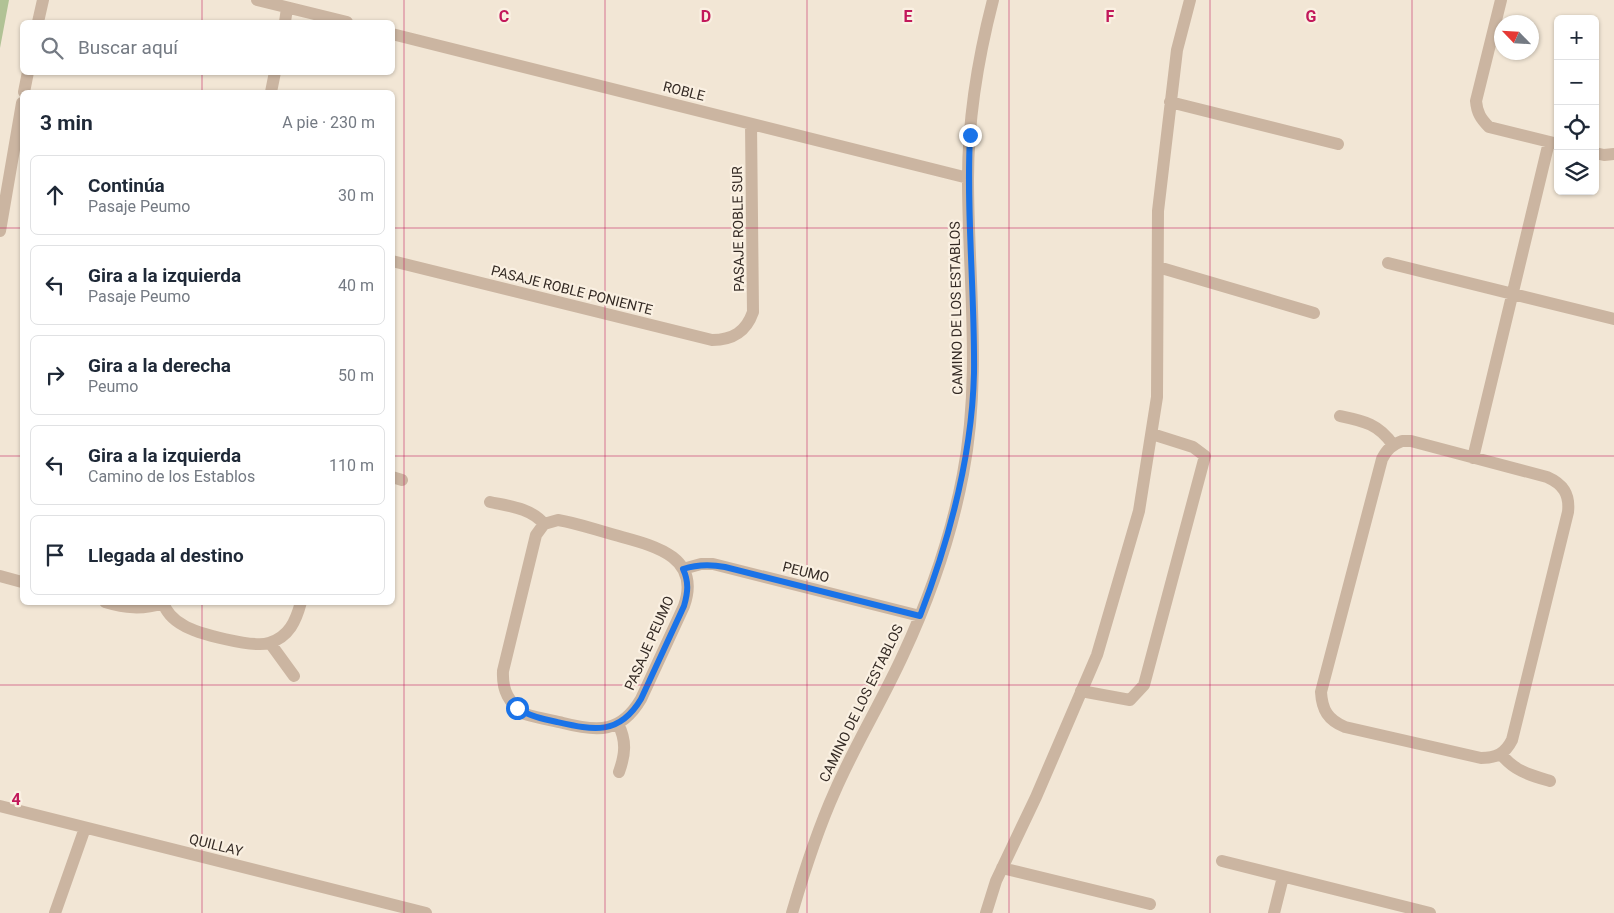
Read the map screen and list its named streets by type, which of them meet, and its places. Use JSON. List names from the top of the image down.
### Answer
{
  "streets": {
    "street": [
      "ROBLE",
      "PASAJE ROBLE SUR",
      "PASAJE ROBLE PONIENTE",
      "CAMINO DE LOS ESTABLOS",
      "PEUMO",
      "PASAJE PEUMO",
      "QUILLAY"
    ]
  },
  "crossings": [
    ["ROBLE", "PASAJE ROBLE SUR"],
    ["ROBLE", "CAMINO DE LOS ESTABLOS"],
    ["PASAJE ROBLE SUR", "PASAJE ROBLE PONIENTE"],
    ["CAMINO DE LOS ESTABLOS", "PEUMO"],
    ["PEUMO", "PASAJE PEUMO"]
  ],
  "north": "top left",
  "page": {
    "map_buttons": ["+", "−"],
    "search": "Buscar aquí",
    "heading": ["3 min", "A pie · 230 m"],
    "list": [
      ["Continúa", "Pasaje Peumo", "30 m"],
      ["Gira a la izquierda", "Pasaje Peumo", "40 m"],
      ["Gira a la derecha", "Peumo", "50 m"],
      ["Gira a la izquierda", "Camino de los Establos", "110 m"],
      "Llegada al destino"
    ]
  },
  "grid": {
    "columns": [
      "C",
      "D",
      "E",
      "F",
      "G"
    ],
    "rows": ["4"]
  }
}
